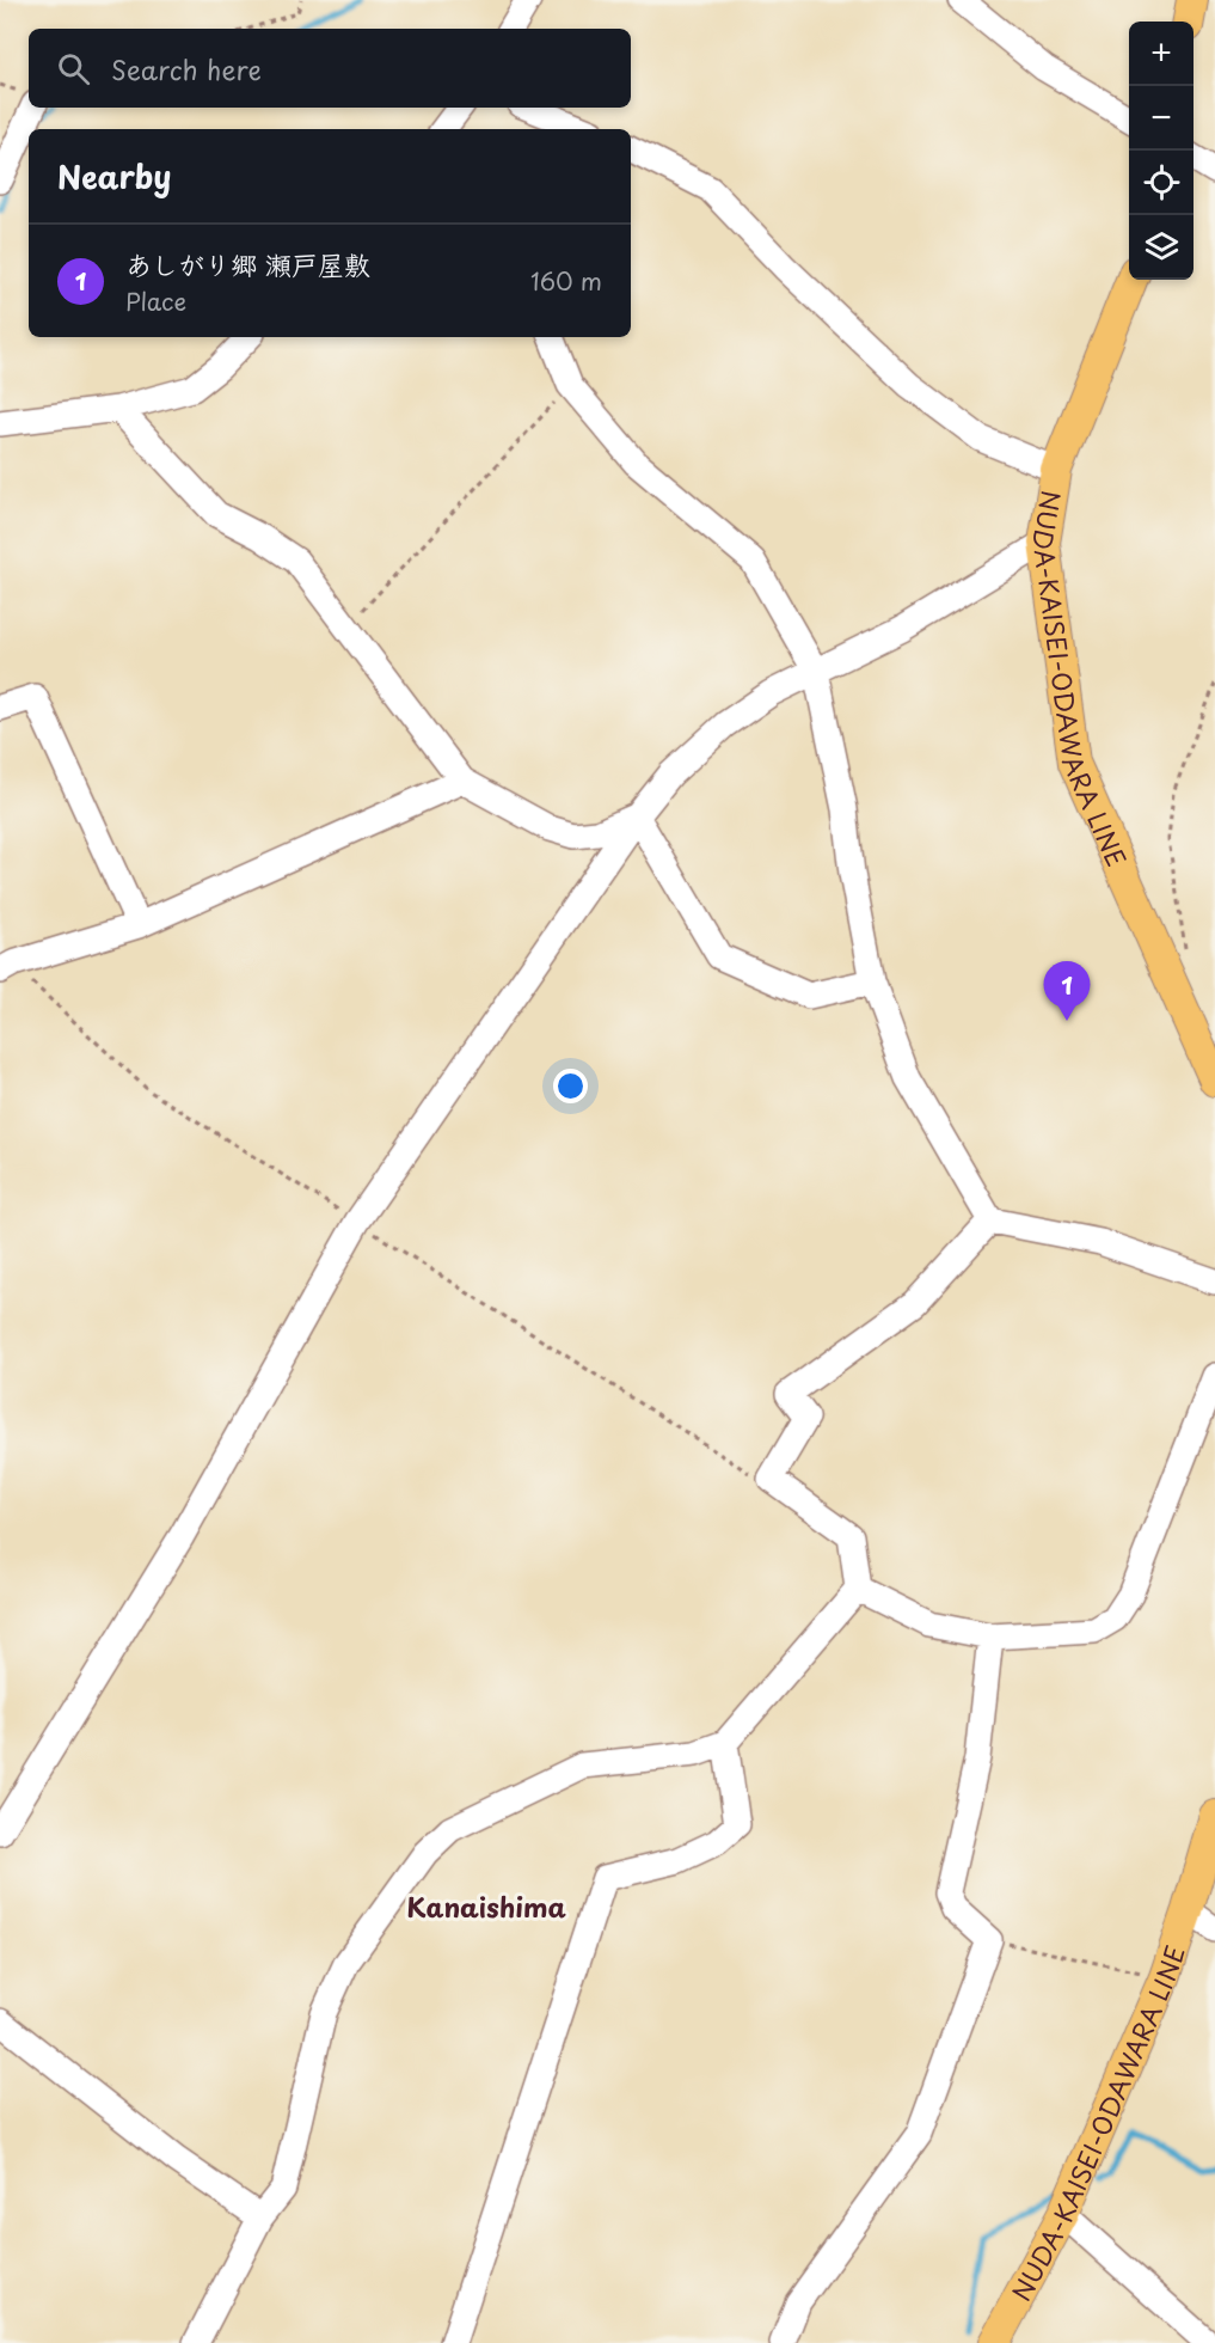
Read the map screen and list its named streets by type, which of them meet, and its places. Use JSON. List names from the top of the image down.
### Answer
{
  "streets": {
    "main road": ["NUDA-KAISEI-ODAWARA LINE"]
  },
  "districts": ["Kanaishima"],
  "page": {
    "map_buttons": ["+", "−"],
    "search": "Search here",
    "heading": "Nearby",
    "list": [
      {
        "mark": "1",
        "name": "あしがり郷 瀬戸屋敷",
        "note": "Place",
        "value": "160 m"
      }
    ],
    "pins": "1"
  }
}
